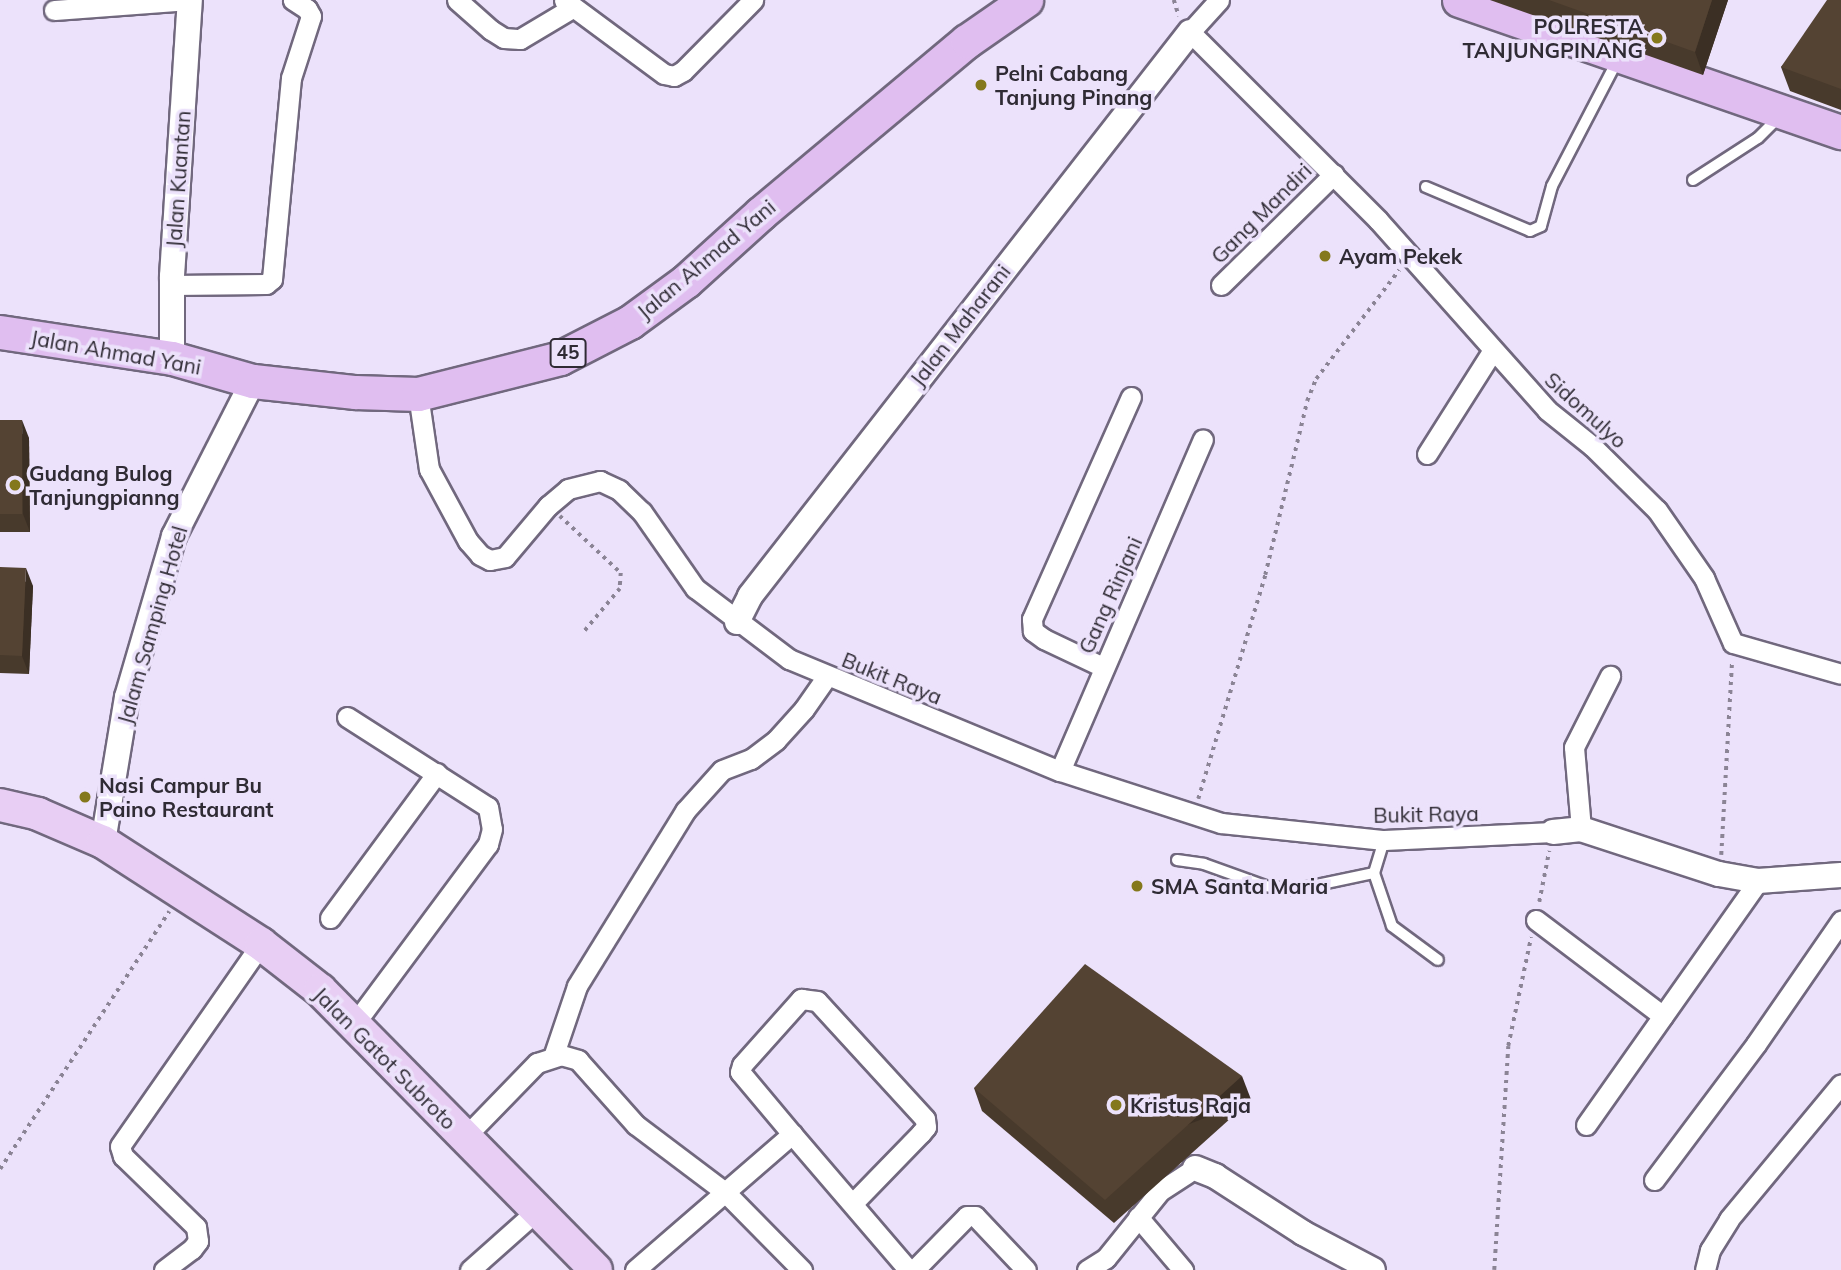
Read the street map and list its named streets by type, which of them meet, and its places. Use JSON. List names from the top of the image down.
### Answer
{
  "streets": {
    "highway": ["Jalan Ahmad Yani", "45"],
    "main road": ["Jalan Gatot Subroto"],
    "street": [
      "Jalan Kuantan",
      "Gang Mandiri",
      "Jalan Maharani",
      "Sidomulyo",
      "Gang Rinjani",
      "Jalam Samping Hotel",
      "Bukit Raya"
    ]
  },
  "crossings": [
    ["Jalan Kuantan", "Jalan Ahmad Yani"],
    ["Gang Mandiri", "Sidomulyo"],
    ["Jalan Ahmad Yani", "Jalam Samping Hotel"],
    ["Jalan Ahmad Yani", "Bukit Raya"],
    ["Jalan Maharani", "Sidomulyo"],
    ["Jalan Maharani", "Bukit Raya"],
    ["Gang Rinjani", "Bukit Raya"],
    ["Jalam Samping Hotel", "Jalan Gatot Subroto"]
  ],
  "places": [
    "POLRESTA TANJUNGPINANG",
    "Pelni Cabang Tanjung Pinang",
    "Ayam Pekek",
    "Gudang Bulog Tanjungpianng",
    "Nasi Campur Bu Paino Restaurant",
    "SMA Santa Maria",
    "Kristus Raja"
  ]
}
